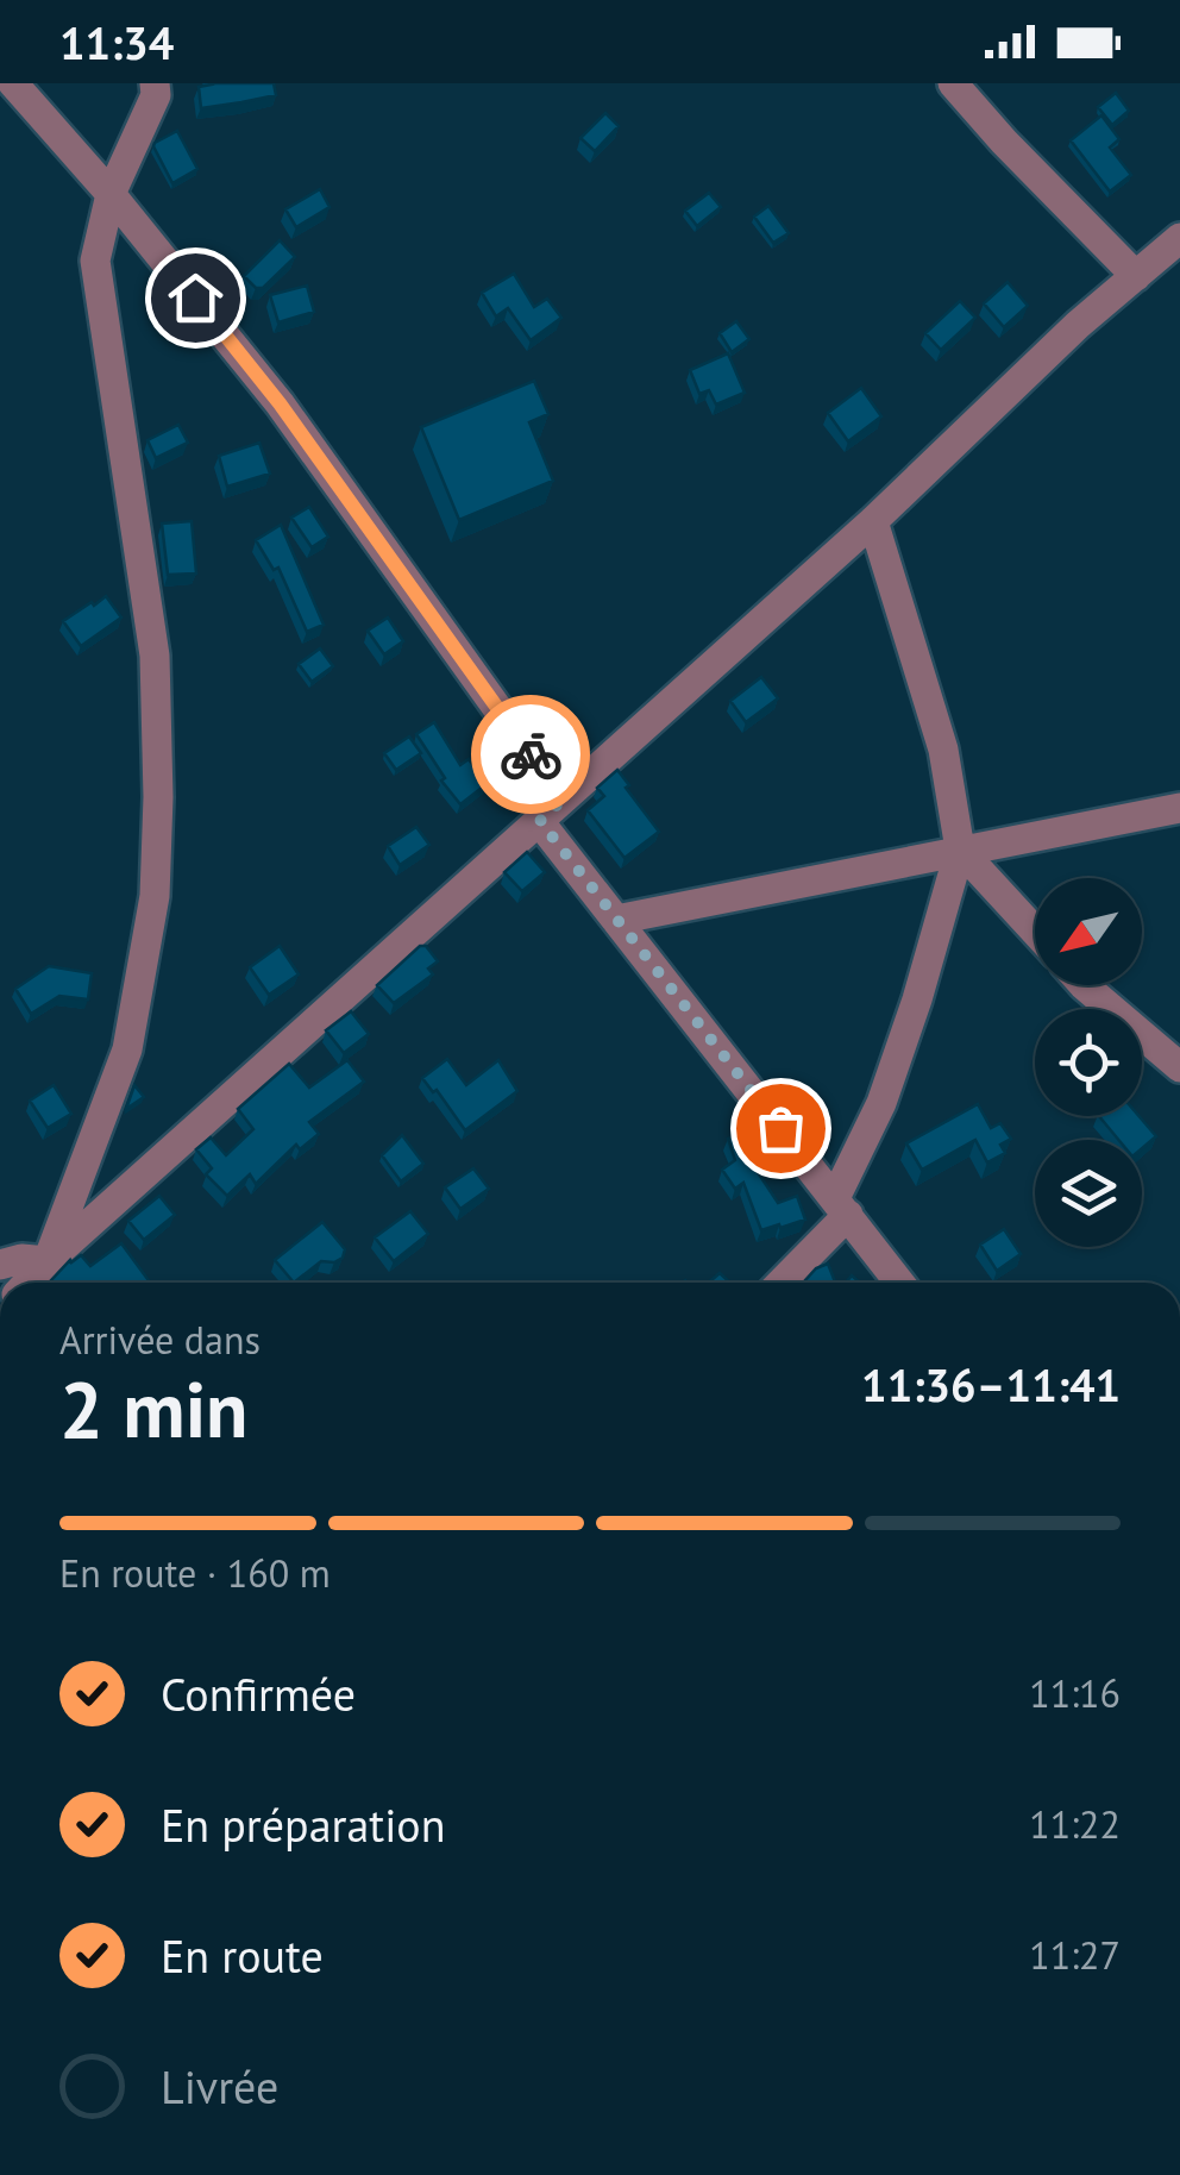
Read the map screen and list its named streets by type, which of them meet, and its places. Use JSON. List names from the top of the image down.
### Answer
{
  "north": "bottom left",
  "page": {
    "status": "11:34",
    "heading": ["2 min", "Arrivée dans", "11:36–11:41"],
    "bar": "En route · 160 m",
    "list": [
      ["Confirmée", "11:16"],
      ["En préparation", "11:22"],
      ["En route", "11:27"],
      "Livrée"
    ]
  }
}
